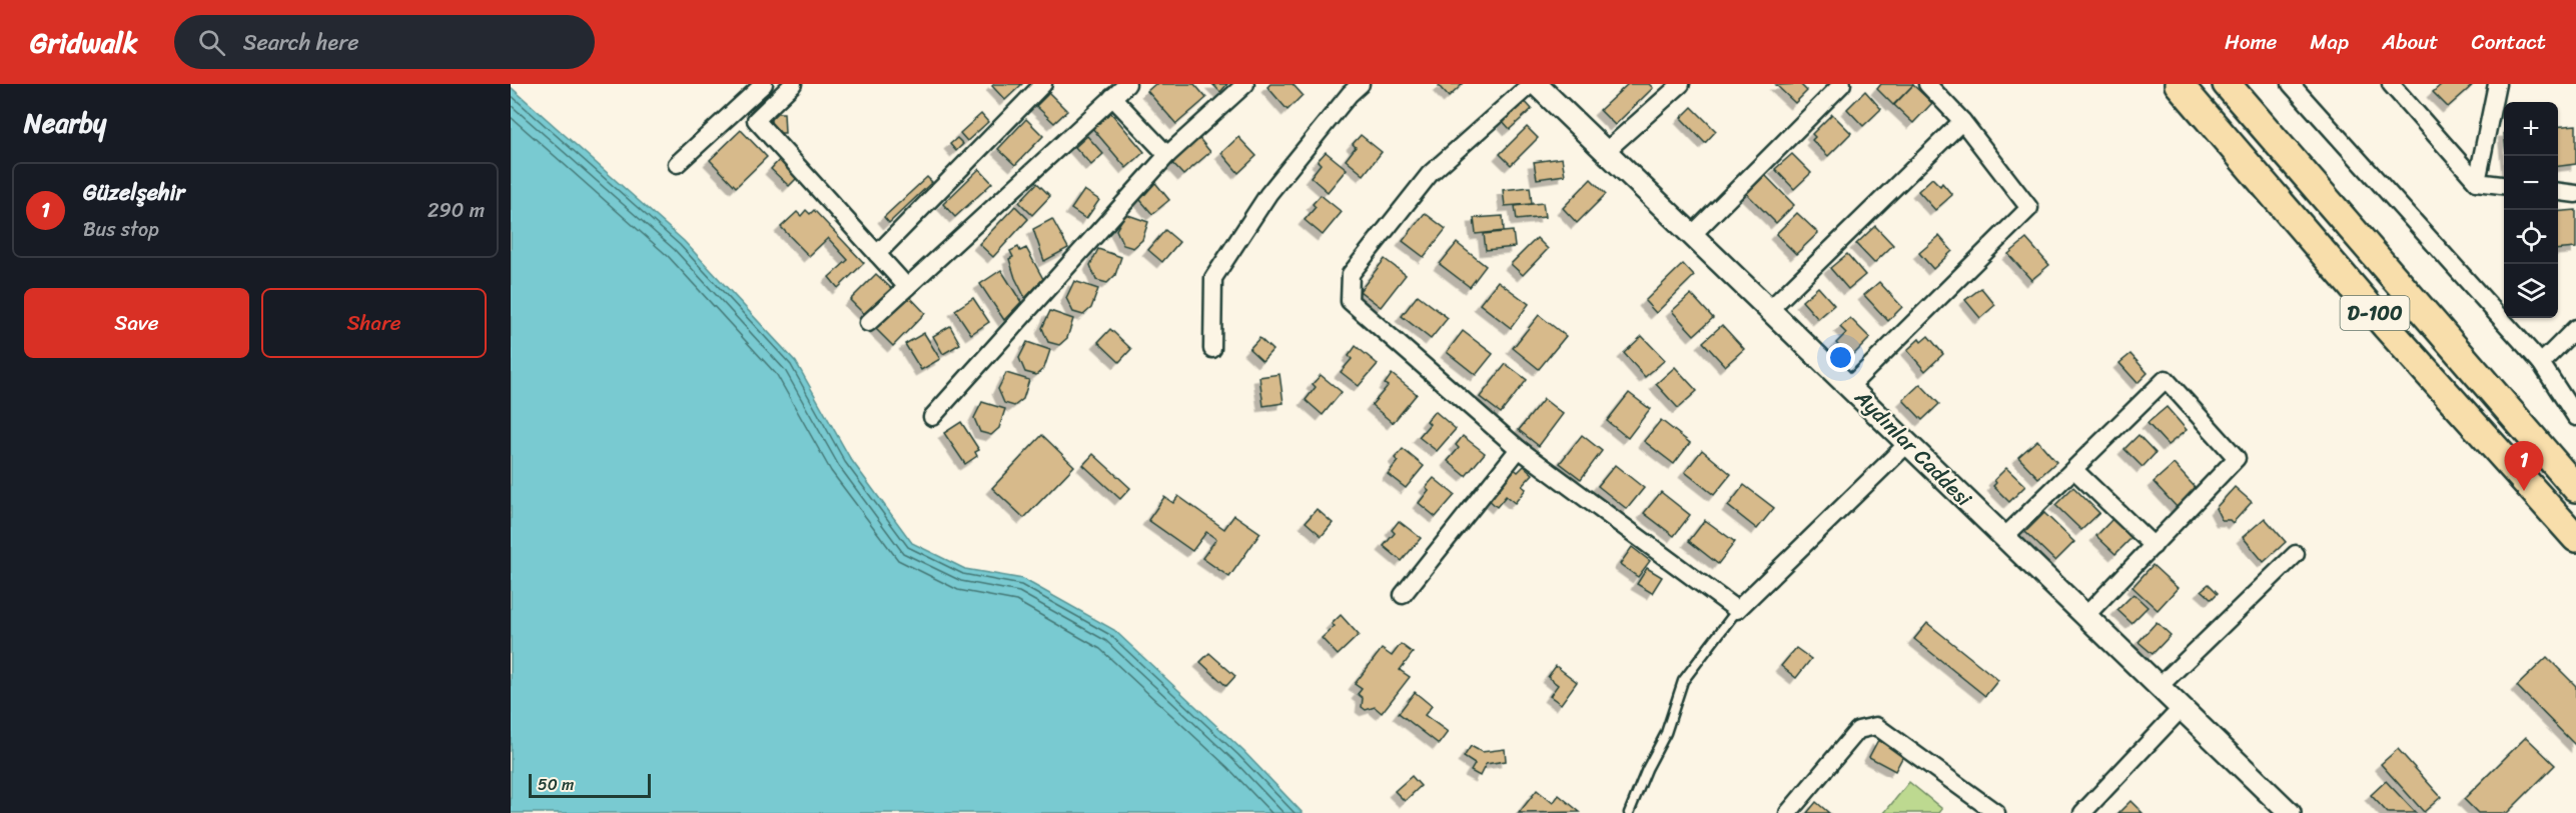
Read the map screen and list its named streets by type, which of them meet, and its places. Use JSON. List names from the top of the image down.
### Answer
{
  "streets": {
    "highway": ["D-100"],
    "street": ["Aydınlar Caddesi"]
  },
  "scale_bar": "50 m",
  "page": {
    "header": "Gridwalk",
    "search": "Search here",
    "nav": [
      "Home",
      "Map",
      "About",
      "Contact"
    ],
    "heading": "Nearby",
    "map_buttons": ["+", "−"],
    "list": [
      {
        "mark": "1",
        "name": "Güzelşehir",
        "note": "Bus stop",
        "value": "290 m"
      }
    ],
    "buttons": ["Save", "Share"],
    "pins": "1",
    "scale": "50 m"
  }
}
